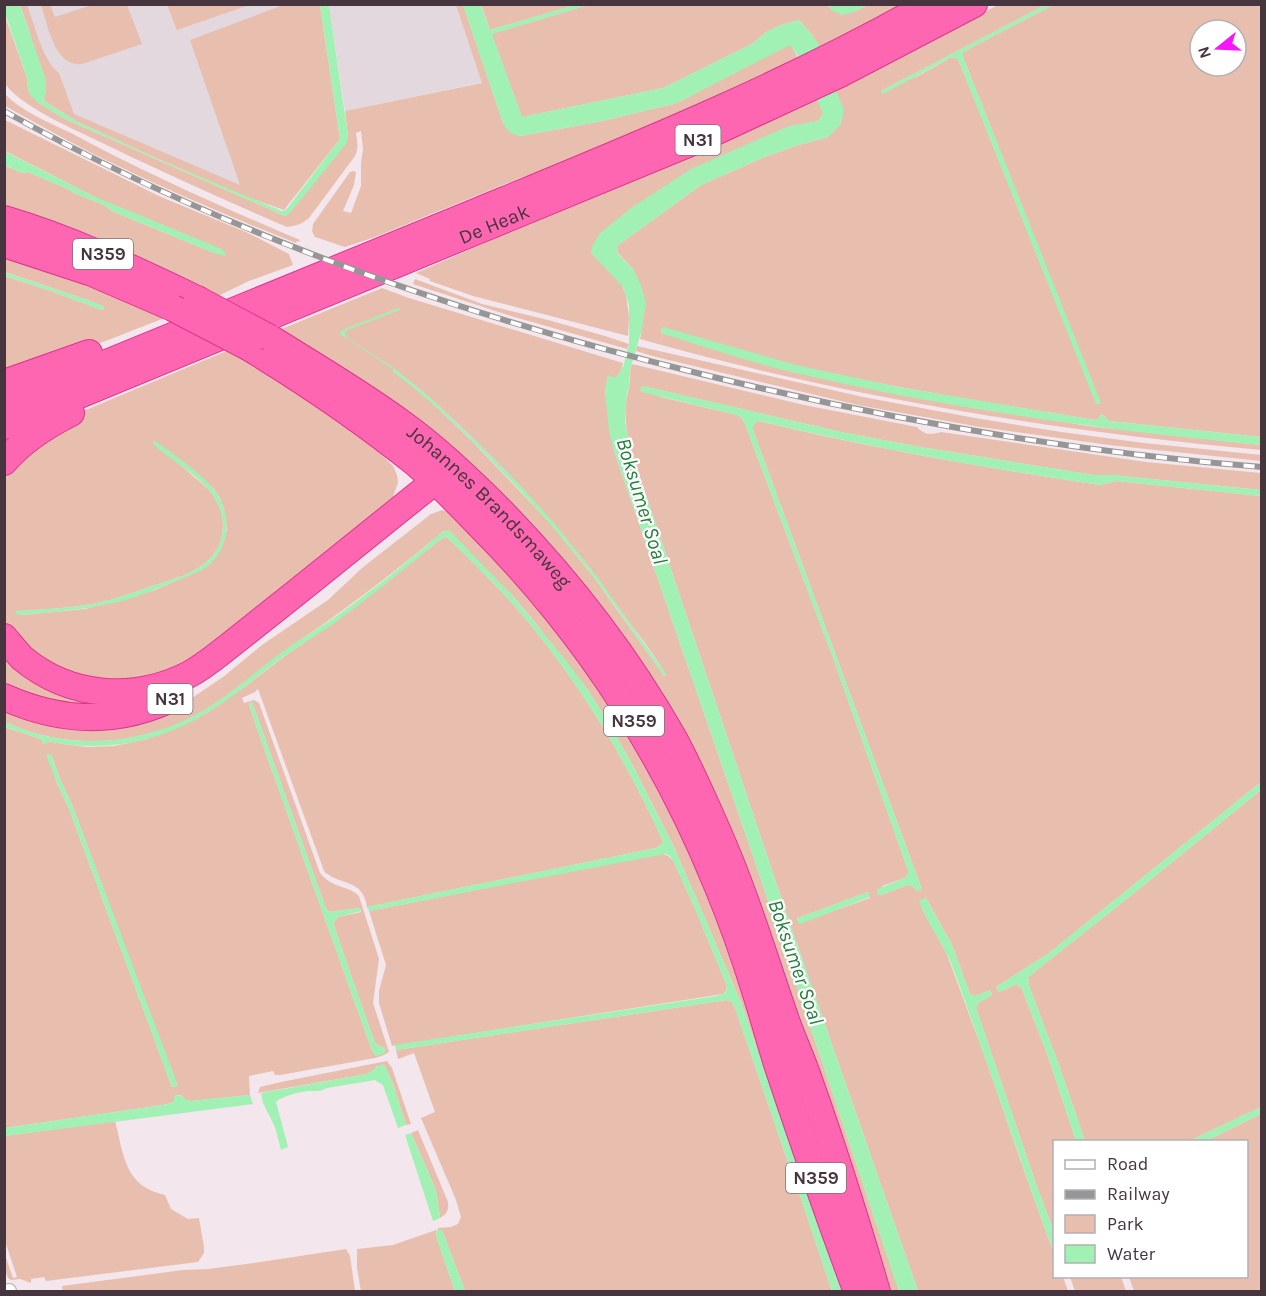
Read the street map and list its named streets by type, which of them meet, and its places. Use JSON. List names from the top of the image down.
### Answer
{
  "streets": {
    "highway": [
      "N31",
      "De Heak",
      "N359",
      "Johannes Brandsmaweg"
    ]
  },
  "crossings": [
    ["N31", "De Heak"],
    ["N31", "Johannes Brandsmaweg"],
    ["N359", "Johannes Brandsmaweg"]
  ],
  "water": ["Boksumer Soal"],
  "legend": [
    "Road",
    "Railway",
    "Park",
    "Water"
  ],
  "north": "left"
}
